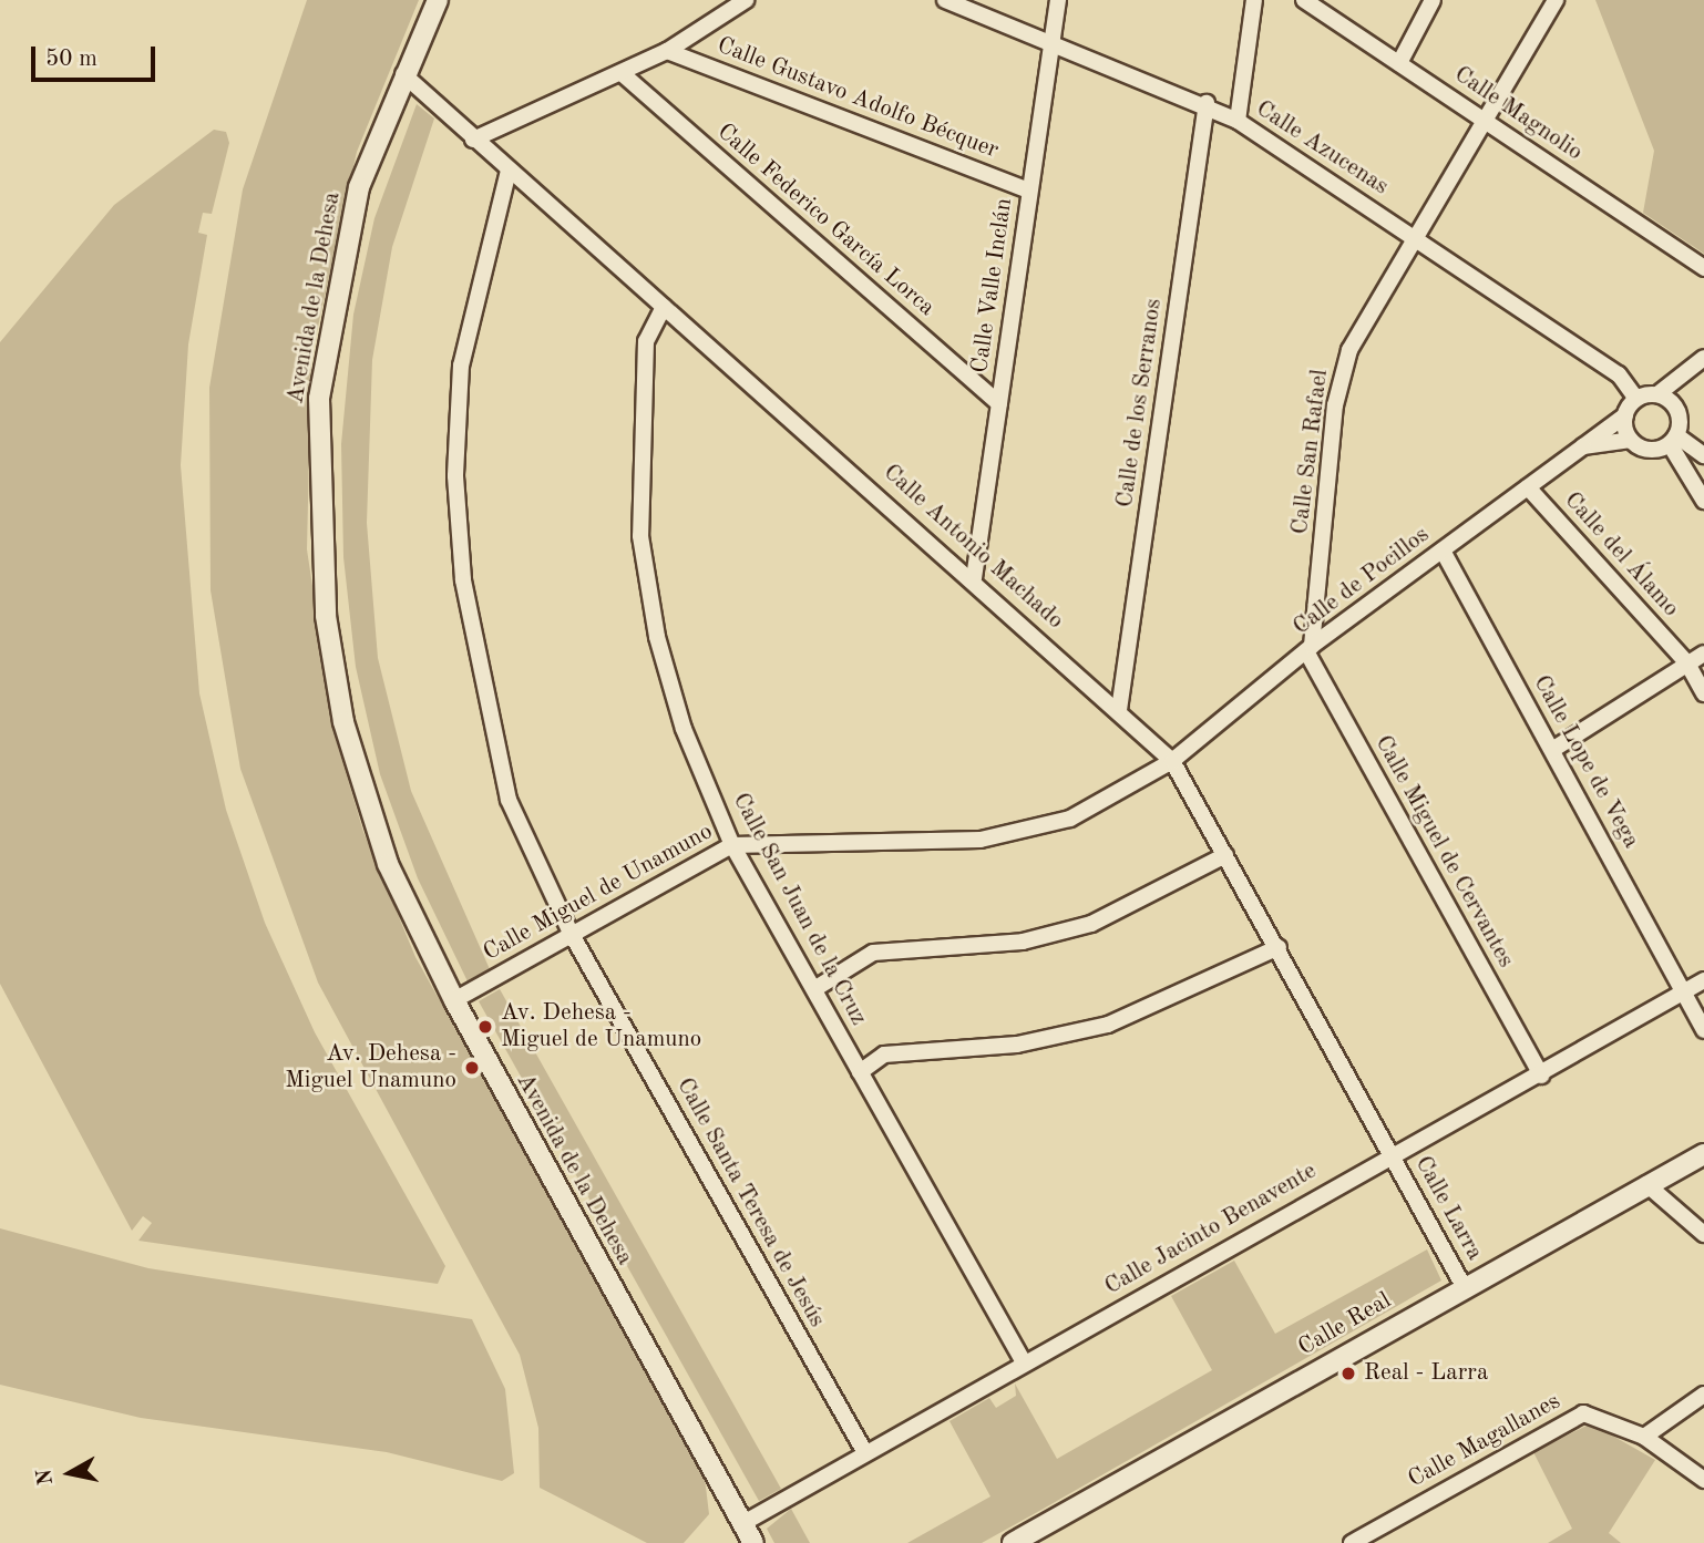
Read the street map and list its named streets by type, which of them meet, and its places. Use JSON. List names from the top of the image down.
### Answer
{
  "streets": {
    "street": [
      "Calle Gustavo Adolfo Bécquer",
      "Calle Magnolio",
      "Calle Azucenas",
      "Calle Federico García Lorca",
      "Calle Valle Inclán",
      "Avenida de la Dehesa",
      "Calle de los Serranos",
      "Calle San Rafael",
      "Calle Antonio Machado",
      "Calle del Álamo",
      "Calle de Pocillos",
      "Calle Lope de Vega",
      "Calle Miguel de Cervantes",
      "Calle Miguel de Unamuno",
      "Calle San Juan de la Cruz",
      "Calle Santa Teresa de Jesús",
      "Calle Larra",
      "Calle Jacinto Benavente",
      "Calle Real",
      "Calle Magallanes"
    ]
  },
  "crossings": [
    ["Calle Gustavo Adolfo Bécquer", "Calle Valle Inclán"],
    ["Calle Magnolio", "Calle San Rafael"],
    ["Calle Azucenas", "Calle Valle Inclán"],
    ["Calle Azucenas", "Calle de los Serranos"],
    ["Calle Azucenas", "Calle San Rafael"],
    ["Calle Azucenas", "Calle de Pocillos"],
    ["Calle Federico García Lorca", "Calle Valle Inclán"],
    ["Calle Valle Inclán", "Calle Antonio Machado"],
    ["Avenida de la Dehesa", "Calle Antonio Machado"],
    ["Avenida de la Dehesa", "Calle Miguel de Unamuno"],
    ["Avenida de la Dehesa", "Calle Jacinto Benavente"],
    ["Calle de los Serranos", "Calle Antonio Machado"],
    ["Calle San Rafael", "Calle de Pocillos"],
    ["Calle San Rafael", "Calle Miguel de Cervantes"],
    ["Calle Antonio Machado", "Calle de Pocillos"],
    ["Calle Antonio Machado", "Calle Miguel de Unamuno"],
    ["Calle Antonio Machado", "Calle San Juan de la Cruz"],
    ["Calle Antonio Machado", "Calle Santa Teresa de Jesús"],
    ["Calle Antonio Machado", "Calle Larra"],
    ["Calle Antonio Machado", "Calle Jacinto Benavente"],
    ["Calle del Álamo", "Calle de Pocillos"],
    ["Calle de Pocillos", "Calle Lope de Vega"],
    ["Calle de Pocillos", "Calle Miguel de Cervantes"],
    ["Calle de Pocillos", "Calle Miguel de Unamuno"],
    ["Calle Lope de Vega", "Calle Jacinto Benavente"],
    ["Calle Miguel de Cervantes", "Calle Jacinto Benavente"],
    ["Calle Miguel de Unamuno", "Calle San Juan de la Cruz"],
    ["Calle Miguel de Unamuno", "Calle Santa Teresa de Jesús"],
    ["Calle San Juan de la Cruz", "Calle Jacinto Benavente"],
    ["Calle Santa Teresa de Jesús", "Calle Jacinto Benavente"],
    ["Calle Larra", "Calle Jacinto Benavente"],
    ["Calle Larra", "Calle Real"]
  ],
  "places": ["Av. Dehesa - Miguel de Unamuno", "Av. Dehesa - Miguel Unamuno", "Real - Larra"],
  "scale_bar": "50 m",
  "north": "left"
}
